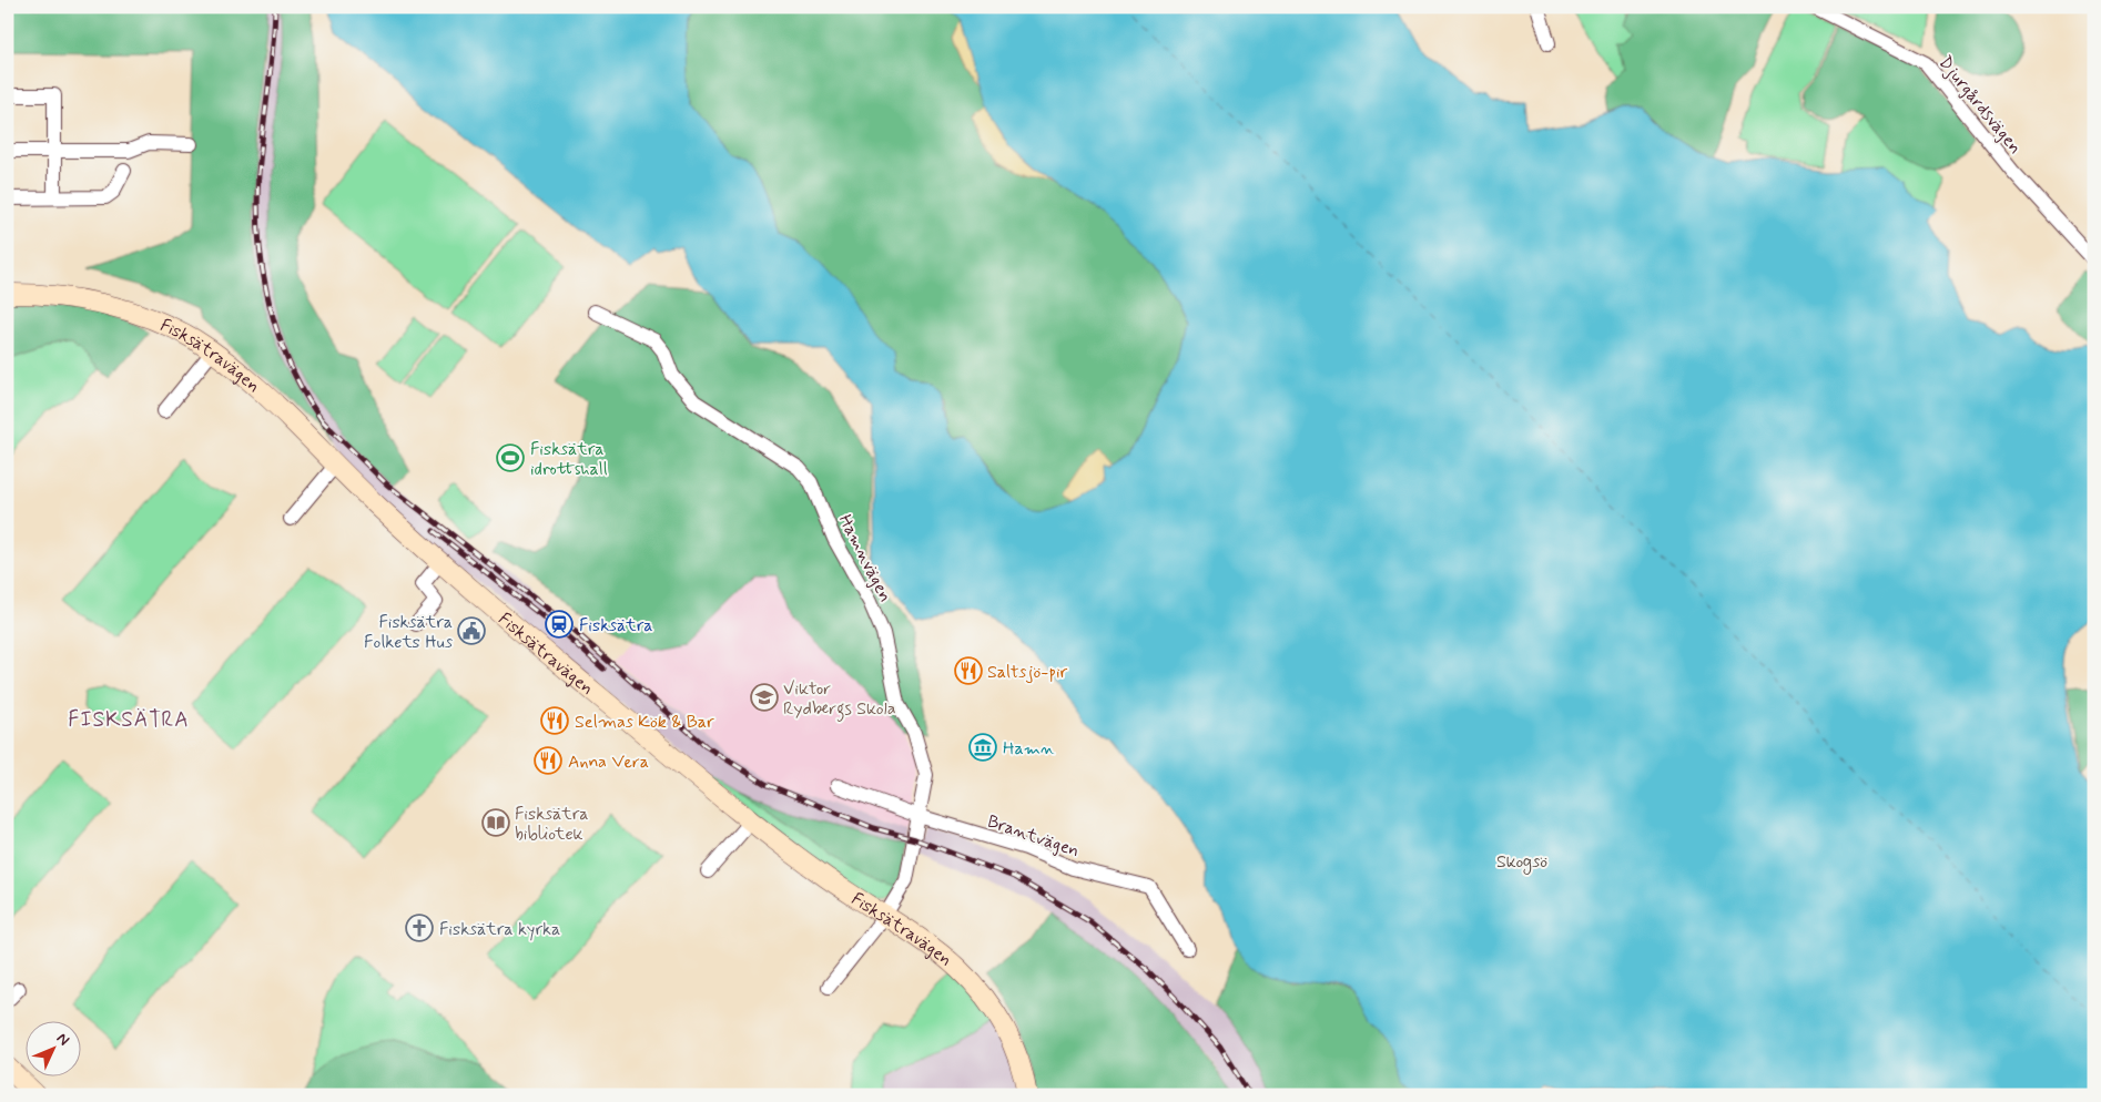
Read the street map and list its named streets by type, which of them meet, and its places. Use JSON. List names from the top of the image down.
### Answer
{
  "streets": {
    "street": [
      "Djurgårdsvägen",
      "Fisksätravägen",
      "Hamnvägen",
      "Brantvägen"
    ]
  },
  "crossings": [
    ["Fisksätravägen", "Hamnvägen"],
    ["Hamnvägen", "Brantvägen"]
  ],
  "districts": ["FISKSÄTRA"],
  "parks": ["Skogsö"],
  "places": {
    "sports": ["Fisksätra idrottshall"],
    "station": ["Fisksätra"],
    "public building": ["Fisksätra Folkets Hus"],
    "restaurant": ["Saltsjö-pir", "Selmas Kök & Bar", "Anna Vera"],
    "school or university": ["Viktor Rydbergs Skola"],
    "museum": ["Hamn"],
    "library": ["Fisksätra bibliotek"],
    "church": ["Fisksätra kyrka"]
  },
  "north": "top right"
}
